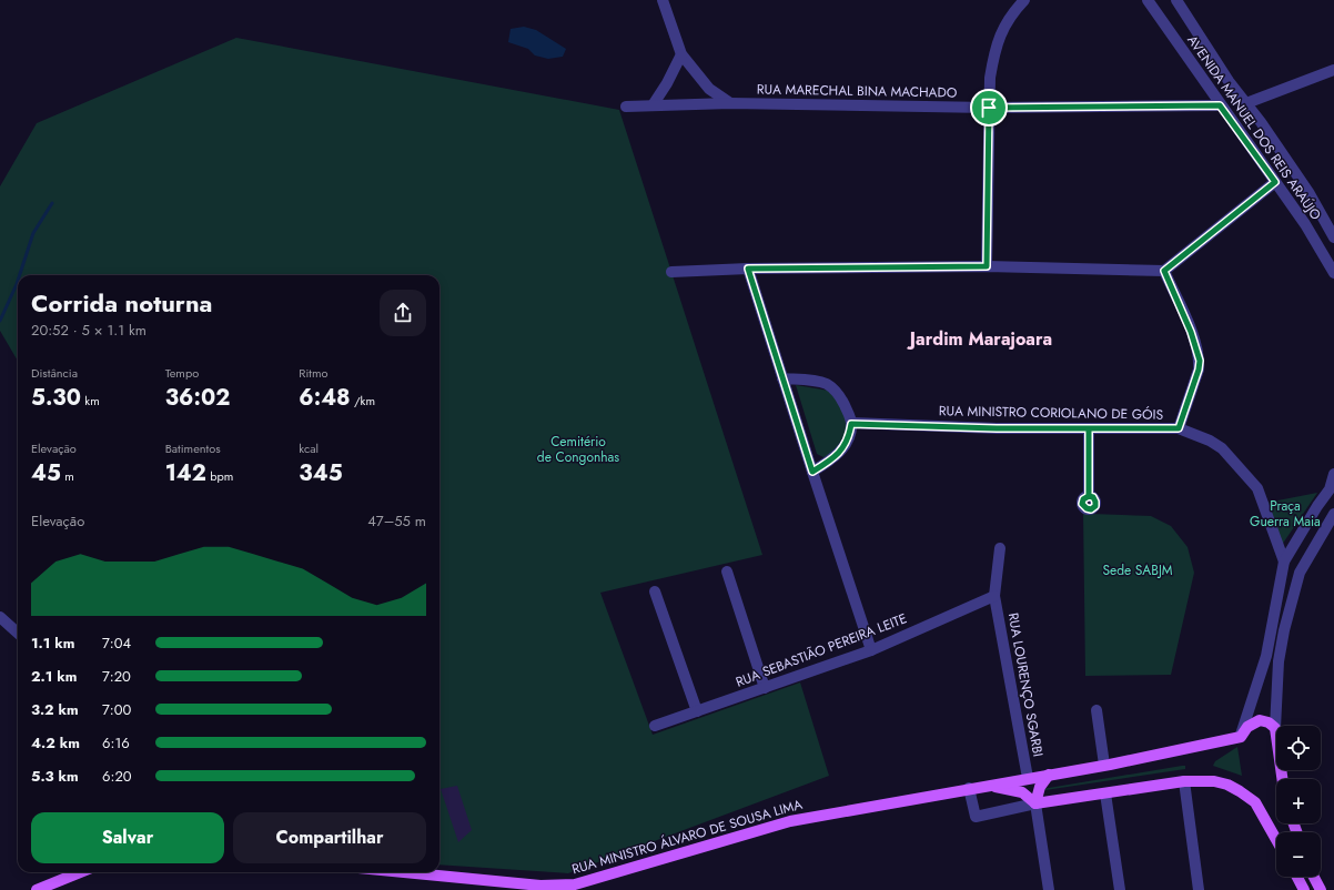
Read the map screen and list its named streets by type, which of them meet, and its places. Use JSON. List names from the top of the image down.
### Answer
{
  "streets": {
    "main road": ["RUA MINISTRO ÁLVARO DE SOUSA LIMA"],
    "street": [
      "RUA MARECHAL BINA MACHADO",
      "AVENIDA MANUEL DOS REIS ARAÚJO",
      "RUA MINISTRO CORIOLANO DE GÓIS",
      "RUA SEBASTIÃO PEREIRA LEITE",
      "RUA LOURENÇO SGARBI"
    ]
  },
  "crossings": [
    ["RUA MARECHAL BINA MACHADO", "AVENIDA MANUEL DOS REIS ARAÚJO"],
    ["RUA SEBASTIÃO PEREIRA LEITE", "RUA LOURENÇO SGARBI"],
    ["RUA LOURENÇO SGARBI", "RUA MINISTRO ÁLVARO DE SOUSA LIMA"]
  ],
  "districts": ["Jardim Marajoara"],
  "parks": ["Cemitério de Congonhas", "Praça Guerra Maia", "Sede SABJM"],
  "page": {
    "heading": ["Corrida noturna", "20:52 · 5 × 1.1 km"],
    "stats": [
      ["Distância", "5.30 km"],
      ["Tempo", "36:02"],
      ["Ritmo", "6:48 /km"],
      ["Elevação", "45 m"],
      ["Batimentos", "142 bpm"],
      ["kcal", "345"]
    ],
    "chart": ["Elevação", "47–55 m"],
    "list": [
      {
        "name": "1.1 km",
        "note": "7:04"
      },
      {
        "name": "2.1 km",
        "note": "7:20"
      },
      {
        "name": "3.2 km",
        "note": "7:00"
      },
      {
        "name": "4.2 km",
        "note": "6:16"
      },
      {
        "name": "5.3 km",
        "note": "6:20"
      }
    ],
    "map_buttons": ["+", "−"],
    "buttons": ["Salvar", "Compartilhar"]
  }
}
